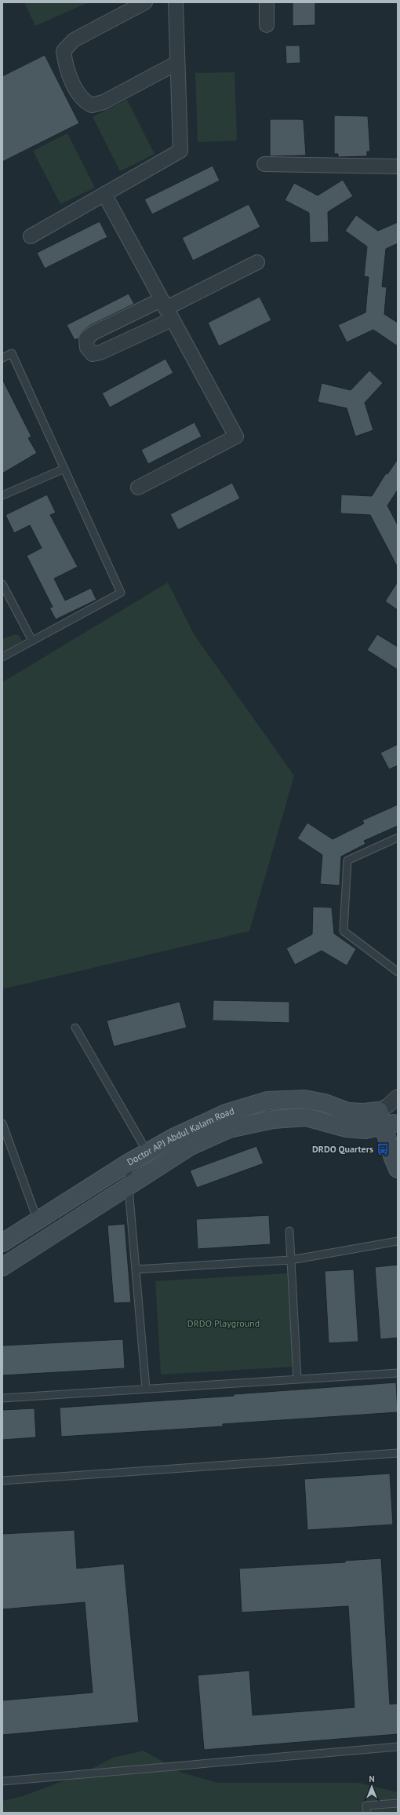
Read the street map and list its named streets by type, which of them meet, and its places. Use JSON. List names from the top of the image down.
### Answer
{
  "streets": {
    "street": ["Doctor APJ Abdul Kalam Road"]
  },
  "parks": ["DRDO Playground"],
  "places": {
    "bus stop": ["DRDO Quarters"]
  },
  "north": "top"
}
